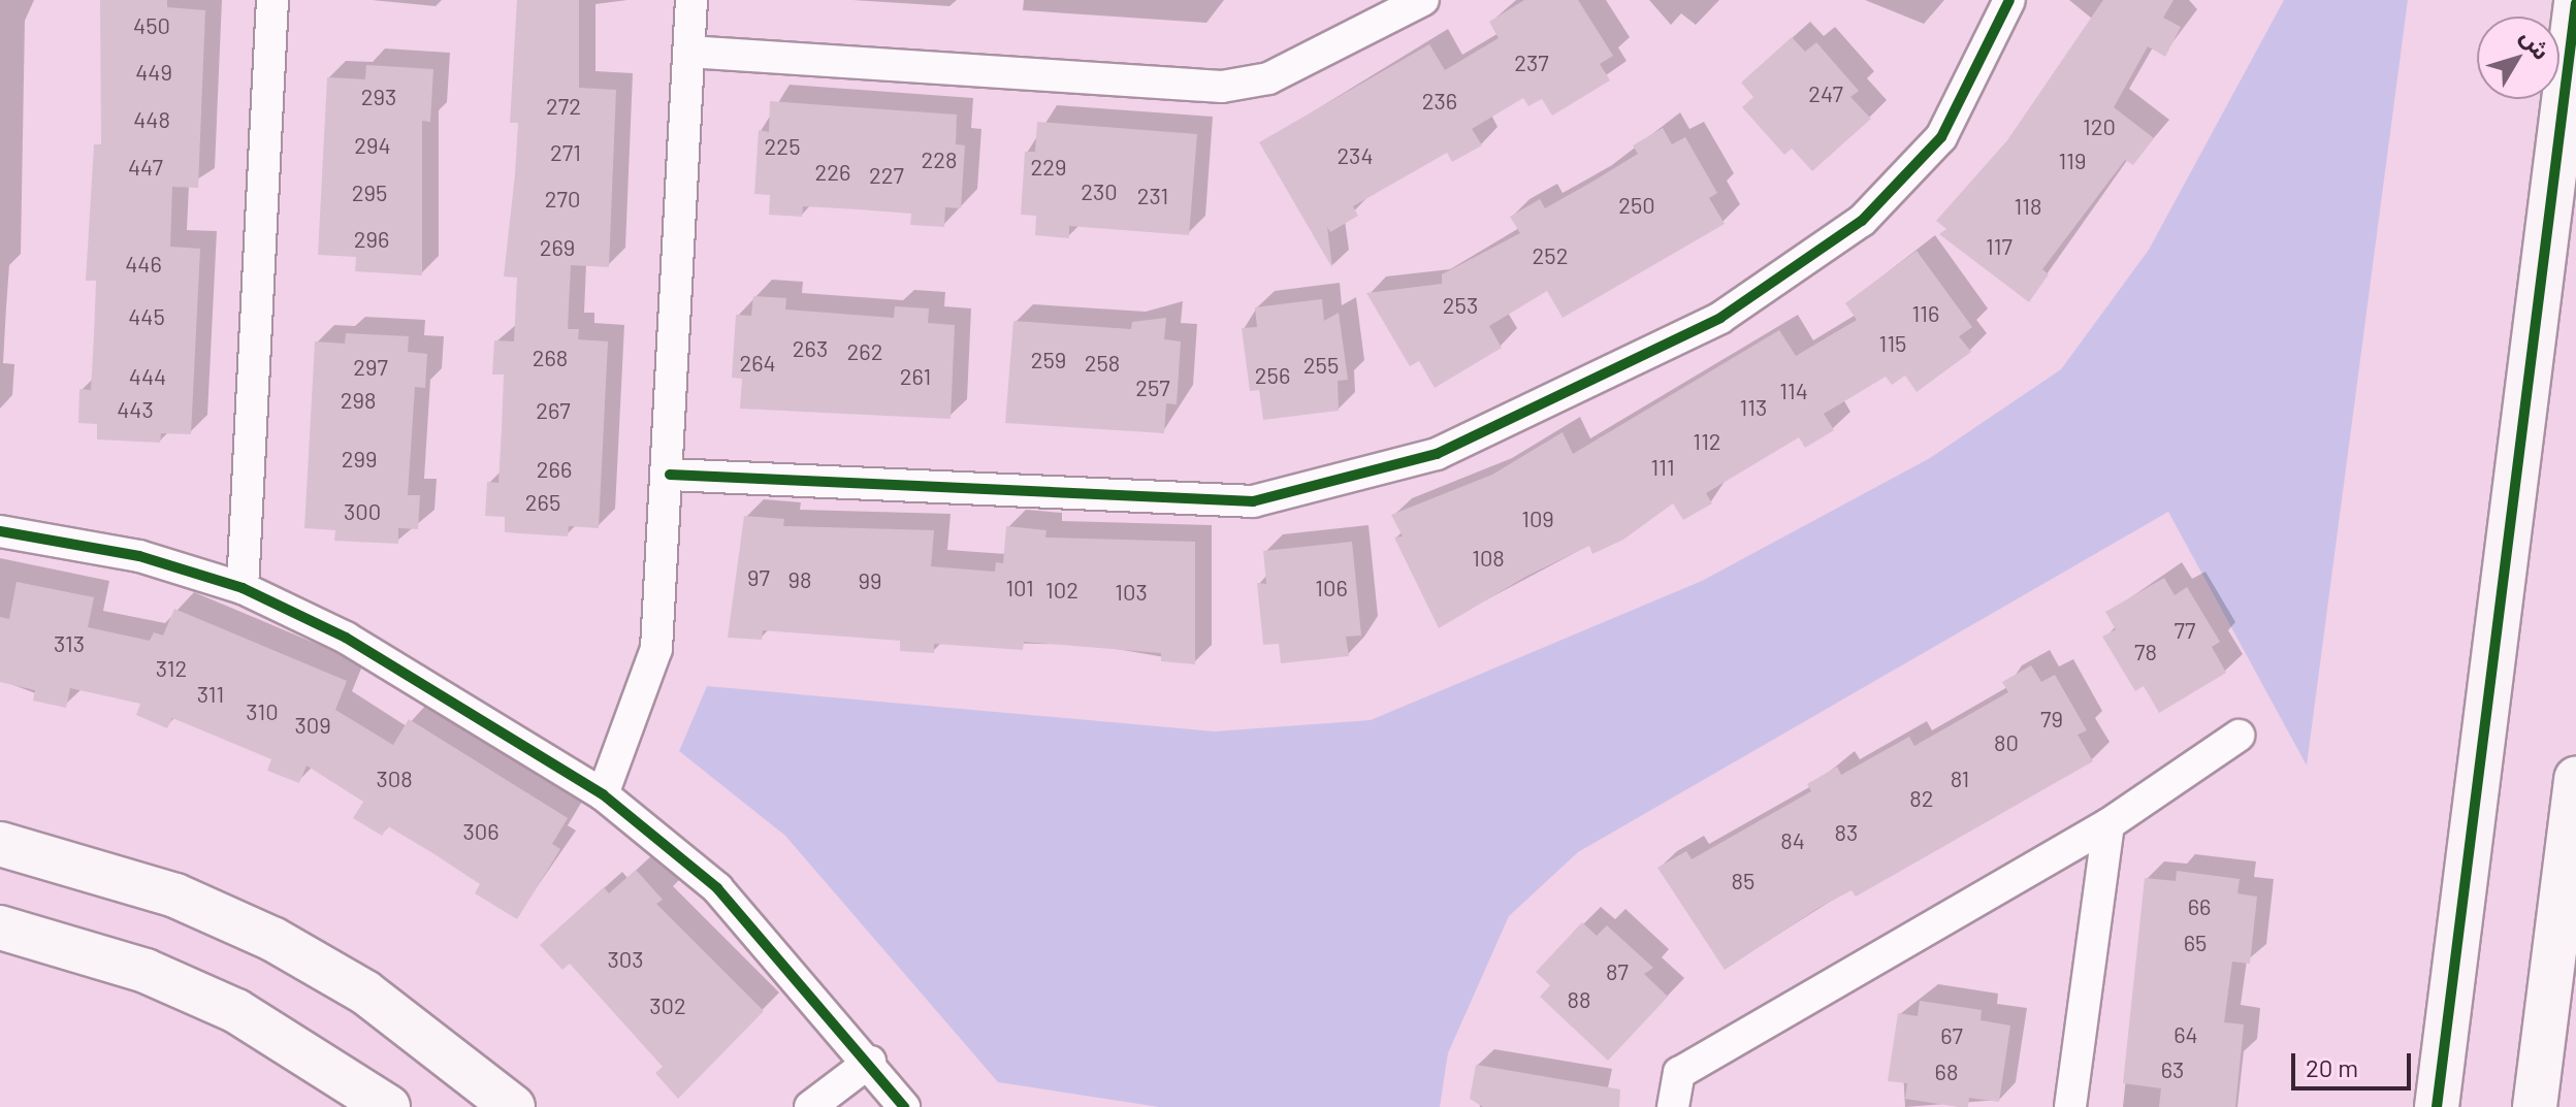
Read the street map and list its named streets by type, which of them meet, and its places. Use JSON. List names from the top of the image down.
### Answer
{
  "house_numbers": [
    "450",
    "237",
    "449",
    "247",
    "293",
    "236",
    "272",
    "448",
    "120",
    "294",
    "225",
    "271",
    "234",
    "228",
    "119",
    "447",
    "229",
    "226",
    "227",
    "230",
    "295",
    "231",
    "270",
    "250",
    "118",
    "296",
    "117",
    "269",
    "252",
    "446",
    "253",
    "116",
    "445",
    "115",
    "263",
    "262",
    "268",
    "259",
    "264",
    "258",
    "255",
    "297",
    "256",
    "444",
    "261",
    "257",
    "114",
    "298",
    "113",
    "443",
    "267",
    "112",
    "299",
    "111",
    "266",
    "265",
    "300",
    "109",
    "108",
    "97",
    "98",
    "99",
    "101",
    "106",
    "102",
    "103",
    "77",
    "313",
    "78",
    "312",
    "311",
    "310",
    "79",
    "309",
    "80",
    "308",
    "81",
    "82",
    "306",
    "83",
    "84",
    "85",
    "66",
    "65",
    "303",
    "87",
    "88",
    "302",
    "64",
    "67",
    "63",
    "68"
  ],
  "scale_bar": "20 m",
  "north": "top right"
}
